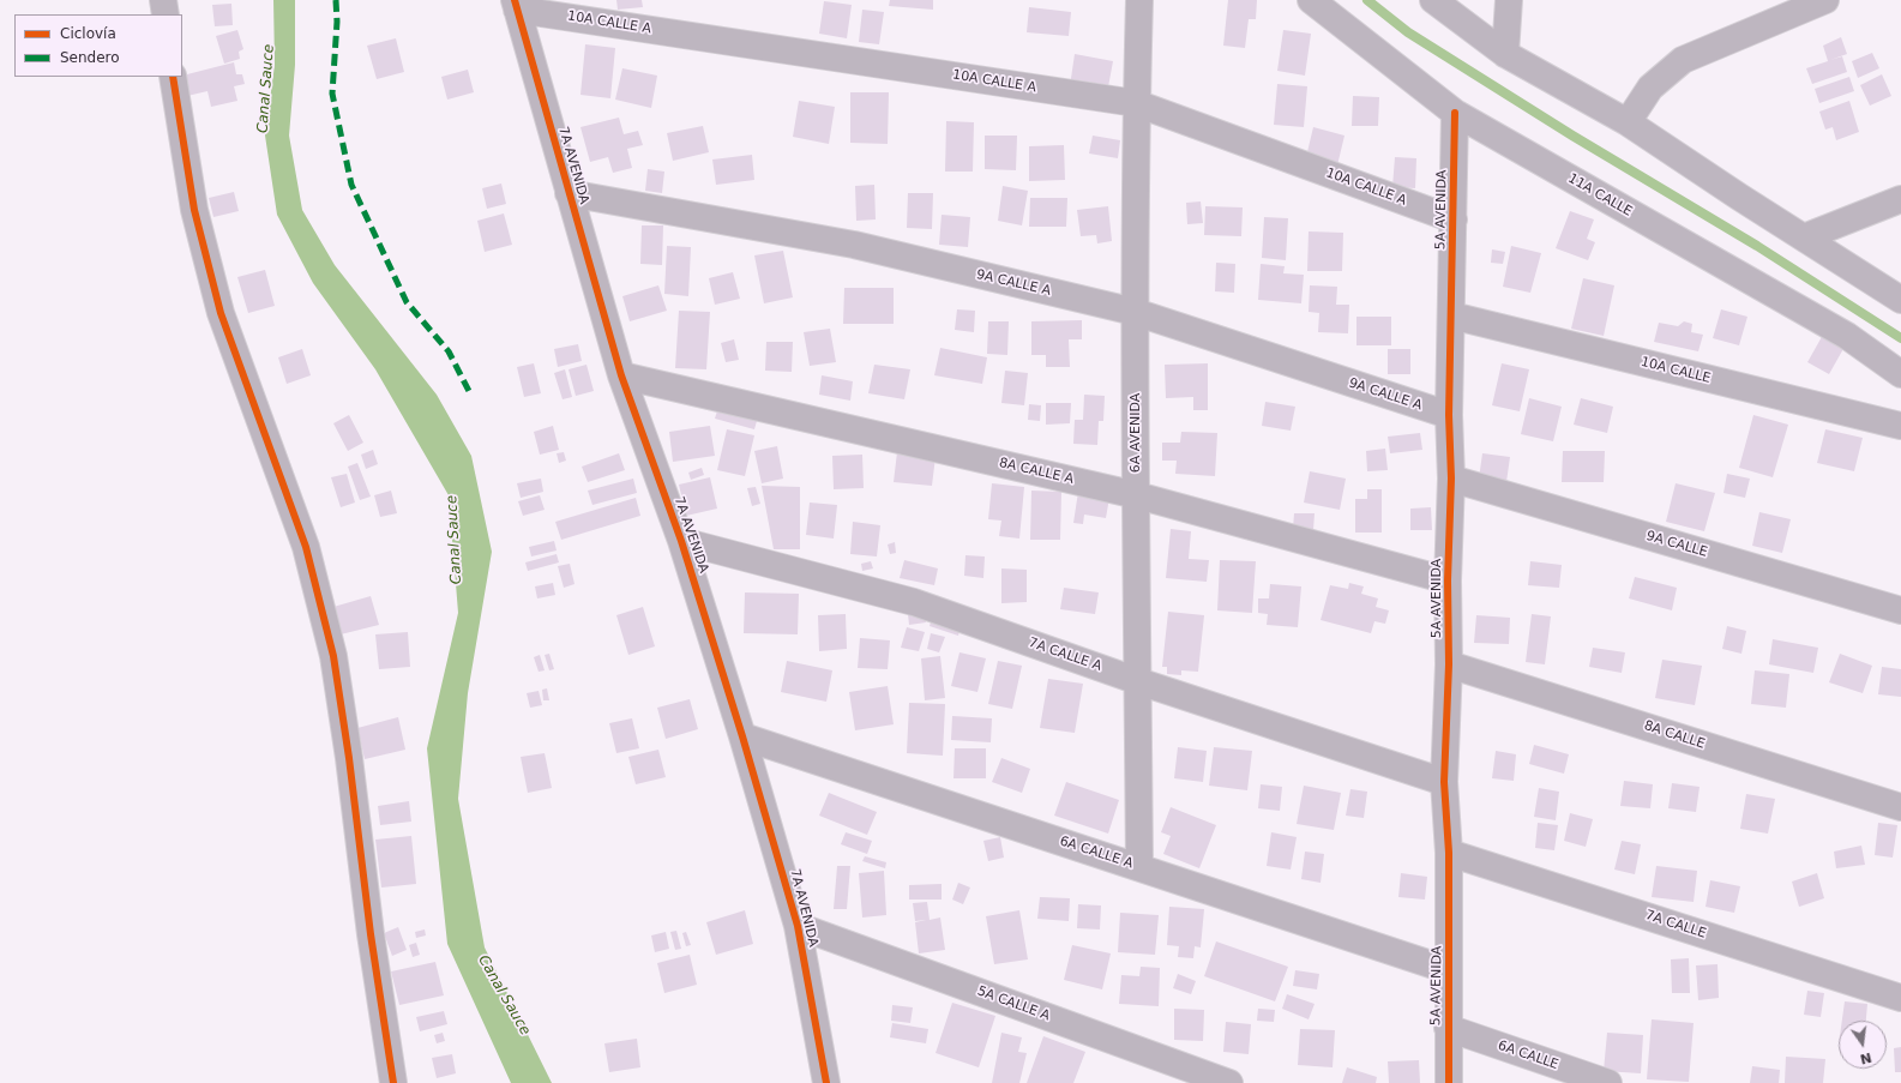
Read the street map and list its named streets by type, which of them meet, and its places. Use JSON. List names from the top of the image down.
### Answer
{
  "streets": {
    "street": [
      "10A CALLE A",
      "7A AVENIDA",
      "11A CALLE",
      "5A AVENIDA",
      "9A CALLE A",
      "10A CALLE",
      "6A AVENIDA",
      "8A CALLE A",
      "9A CALLE",
      "7A CALLE A",
      "8A CALLE",
      "6A CALLE A",
      "7A CALLE",
      "5A CALLE A",
      "6A CALLE"
    ]
  },
  "crossings": [
    ["10A CALLE A", "7A AVENIDA"],
    ["10A CALLE A", "5A AVENIDA"],
    ["10A CALLE A", "6A AVENIDA"],
    ["7A AVENIDA", "9A CALLE A"],
    ["7A AVENIDA", "8A CALLE A"],
    ["7A AVENIDA", "7A CALLE A"],
    ["7A AVENIDA", "6A CALLE A"],
    ["7A AVENIDA", "5A CALLE A"],
    ["11A CALLE", "5A AVENIDA"],
    ["5A AVENIDA", "9A CALLE A"],
    ["5A AVENIDA", "10A CALLE"],
    ["5A AVENIDA", "8A CALLE A"],
    ["5A AVENIDA", "9A CALLE"],
    ["5A AVENIDA", "7A CALLE A"],
    ["5A AVENIDA", "8A CALLE"],
    ["5A AVENIDA", "6A CALLE A"],
    ["5A AVENIDA", "7A CALLE"],
    ["5A AVENIDA", "6A CALLE"],
    ["9A CALLE A", "6A AVENIDA"],
    ["6A AVENIDA", "8A CALLE A"],
    ["6A AVENIDA", "7A CALLE A"],
    ["6A AVENIDA", "6A CALLE A"]
  ],
  "water": ["Canal Sauce"],
  "legend": ["Ciclovía", "Sendero"],
  "north": "bottom"
}
